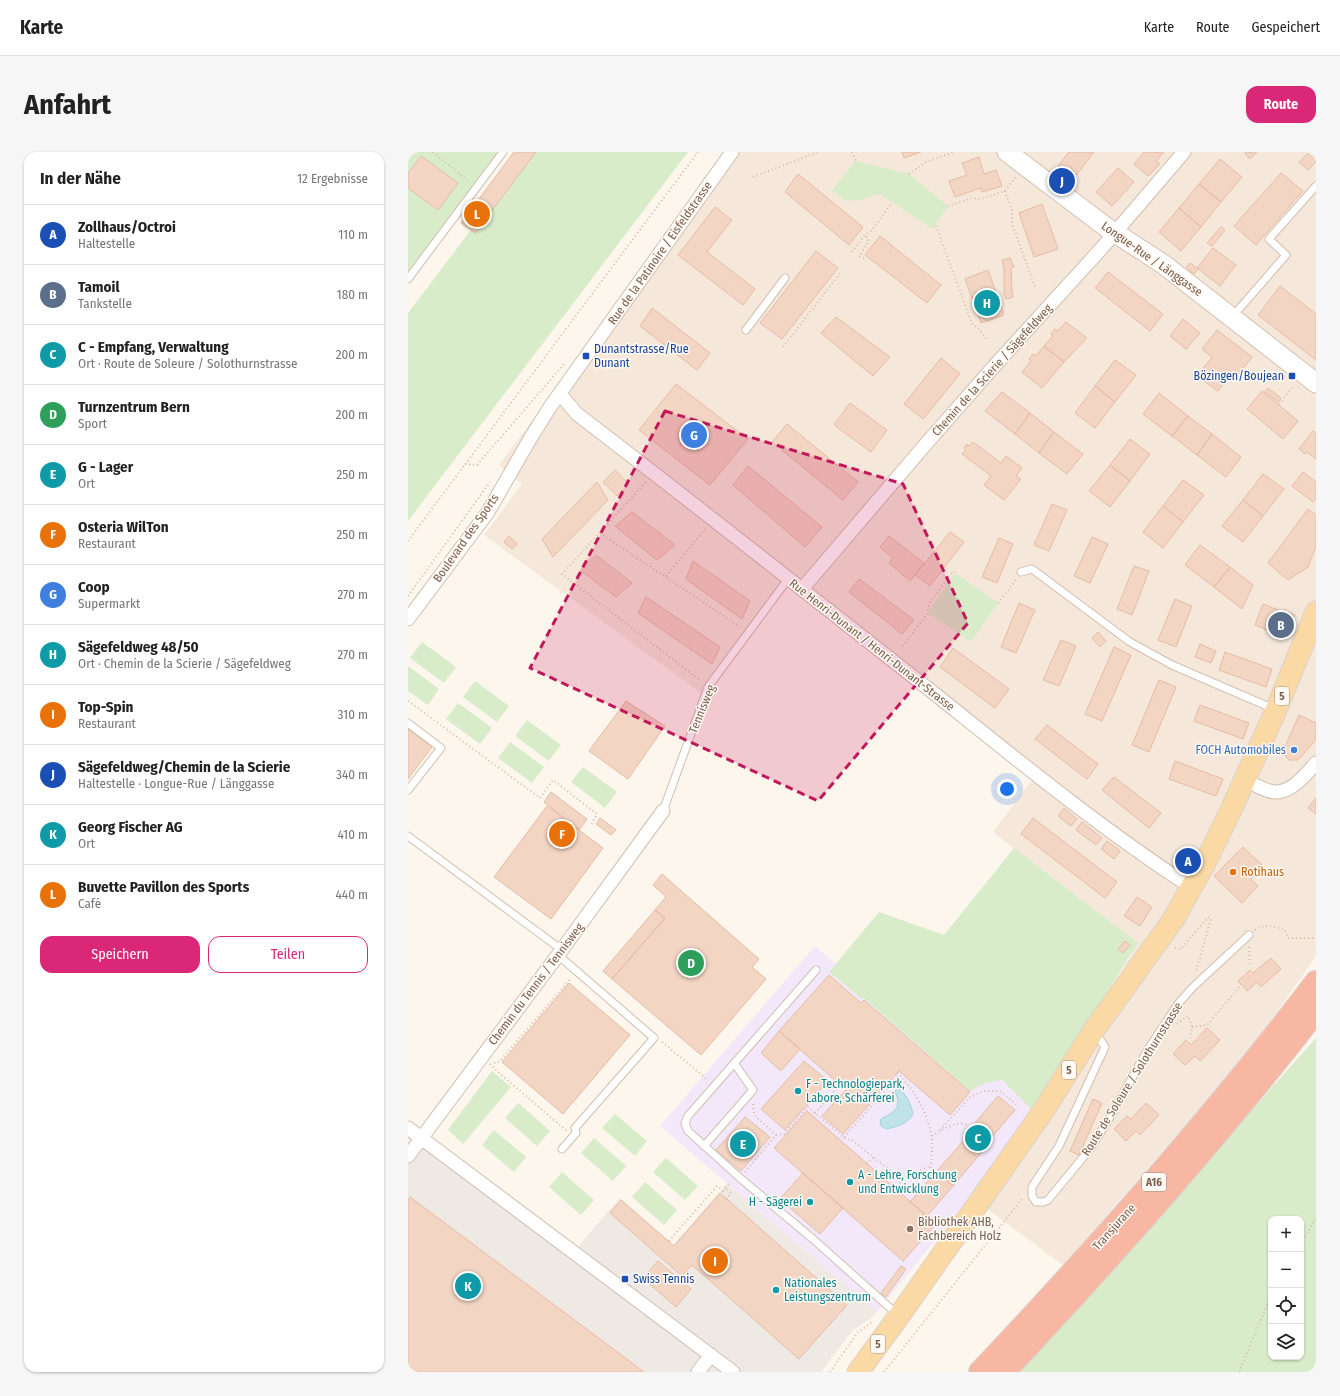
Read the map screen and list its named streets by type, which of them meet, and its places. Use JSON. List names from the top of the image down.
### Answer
{
  "streets": {
    "highway": ["A16", "Transjurane"],
    "main road": ["5"],
    "street": [
      "Rue de la Patinoire / Eisfeldstrasse",
      "Longue-Rue / Länggasse",
      "Chemin de la Scierie / Sägefeldweg",
      "Boulevard des Sports",
      "Rue Henri-Dunant / Henri-Dunant-Strasse",
      "Chemin du Tennis / Tennisweg"
    ],
    "lane": ["Tennisweg", "Route de Soleure / Solothurnstrasse"]
  },
  "crossings": [
    ["Rue de la Patinoire / Eisfeldstrasse", "Boulevard des Sports"],
    ["Rue de la Patinoire / Eisfeldstrasse", "Rue Henri-Dunant / Henri-Dunant-Strasse"],
    ["Longue-Rue / Länggasse", "Chemin de la Scierie / Sägefeldweg"],
    ["Chemin de la Scierie / Sägefeldweg", "Rue Henri-Dunant / Henri-Dunant-Strasse"],
    ["Boulevard des Sports", "Rue Henri-Dunant / Henri-Dunant-Strasse"],
    ["Rue Henri-Dunant / Henri-Dunant-Strasse", "5"],
    ["Rue Henri-Dunant / Henri-Dunant-Strasse", "Tennisweg"],
    ["Tennisweg", "Chemin du Tennis / Tennisweg"]
  ],
  "places": {
    "transit": ["Dunantstrasse/Rue Dunant", "Bözingen/Boujean", "Swiss Tennis"],
    "other": [
      "FOCH Automobiles",
      "Rotihaus",
      "F - Technologiepark, Labore, Schärferei",
      "A - Lehre, Forschung und Entwicklung",
      "H - Sägerei",
      "Bibliothek AHB, Fachbereich Holz",
      "Nationales Leistungszentrum"
    ]
  },
  "page": {
    "header": "Karte",
    "nav": ["Karte", "Route", "Gespeichert"],
    "buttons": [
      "Route",
      ["Speichern", "Teilen"]
    ],
    "title": "Anfahrt",
    "heading": ["In der Nähe", "12 Ergebnisse"],
    "pins": [
      "J",
      "L",
      "H",
      "G",
      "B",
      "F",
      "A",
      "D",
      "C",
      "E",
      "I",
      "K"
    ],
    "list": [
      {
        "mark": "A",
        "name": "Zollhaus/Octroi",
        "note": "Haltestelle",
        "value": "110 m"
      },
      {
        "mark": "B",
        "name": "Tamoil",
        "note": "Tankstelle",
        "value": "180 m"
      },
      {
        "mark": "C",
        "name": "C - Empfang, Verwaltung",
        "note": "Ort · Route de Soleure / Solothurnstrasse",
        "value": "200 m"
      },
      {
        "mark": "D",
        "name": "Turnzentrum Bern",
        "note": "Sport",
        "value": "200 m"
      },
      {
        "mark": "E",
        "name": "G - Lager",
        "note": "Ort",
        "value": "250 m"
      },
      {
        "mark": "F",
        "name": "Osteria WilTon",
        "note": "Restaurant",
        "value": "250 m"
      },
      {
        "mark": "G",
        "name": "Coop",
        "note": "Supermarkt",
        "value": "270 m"
      },
      {
        "mark": "H",
        "name": "Sägefeldweg 48/50",
        "note": "Ort · Chemin de la Scierie / Sägefeldweg",
        "value": "270 m"
      },
      {
        "mark": "I",
        "name": "Top-Spin",
        "note": "Restaurant",
        "value": "310 m"
      },
      {
        "mark": "J",
        "name": "Sägefeldweg/Chemin de la Scierie",
        "note": "Haltestelle · Longue-Rue / Länggasse",
        "value": "340 m"
      },
      {
        "mark": "K",
        "name": "Georg Fischer AG",
        "note": "Ort",
        "value": "410 m"
      },
      {
        "mark": "L",
        "name": "Buvette Pavillon des Sports",
        "note": "Café",
        "value": "440 m"
      }
    ],
    "map_buttons": ["+", "−"]
  }
}
